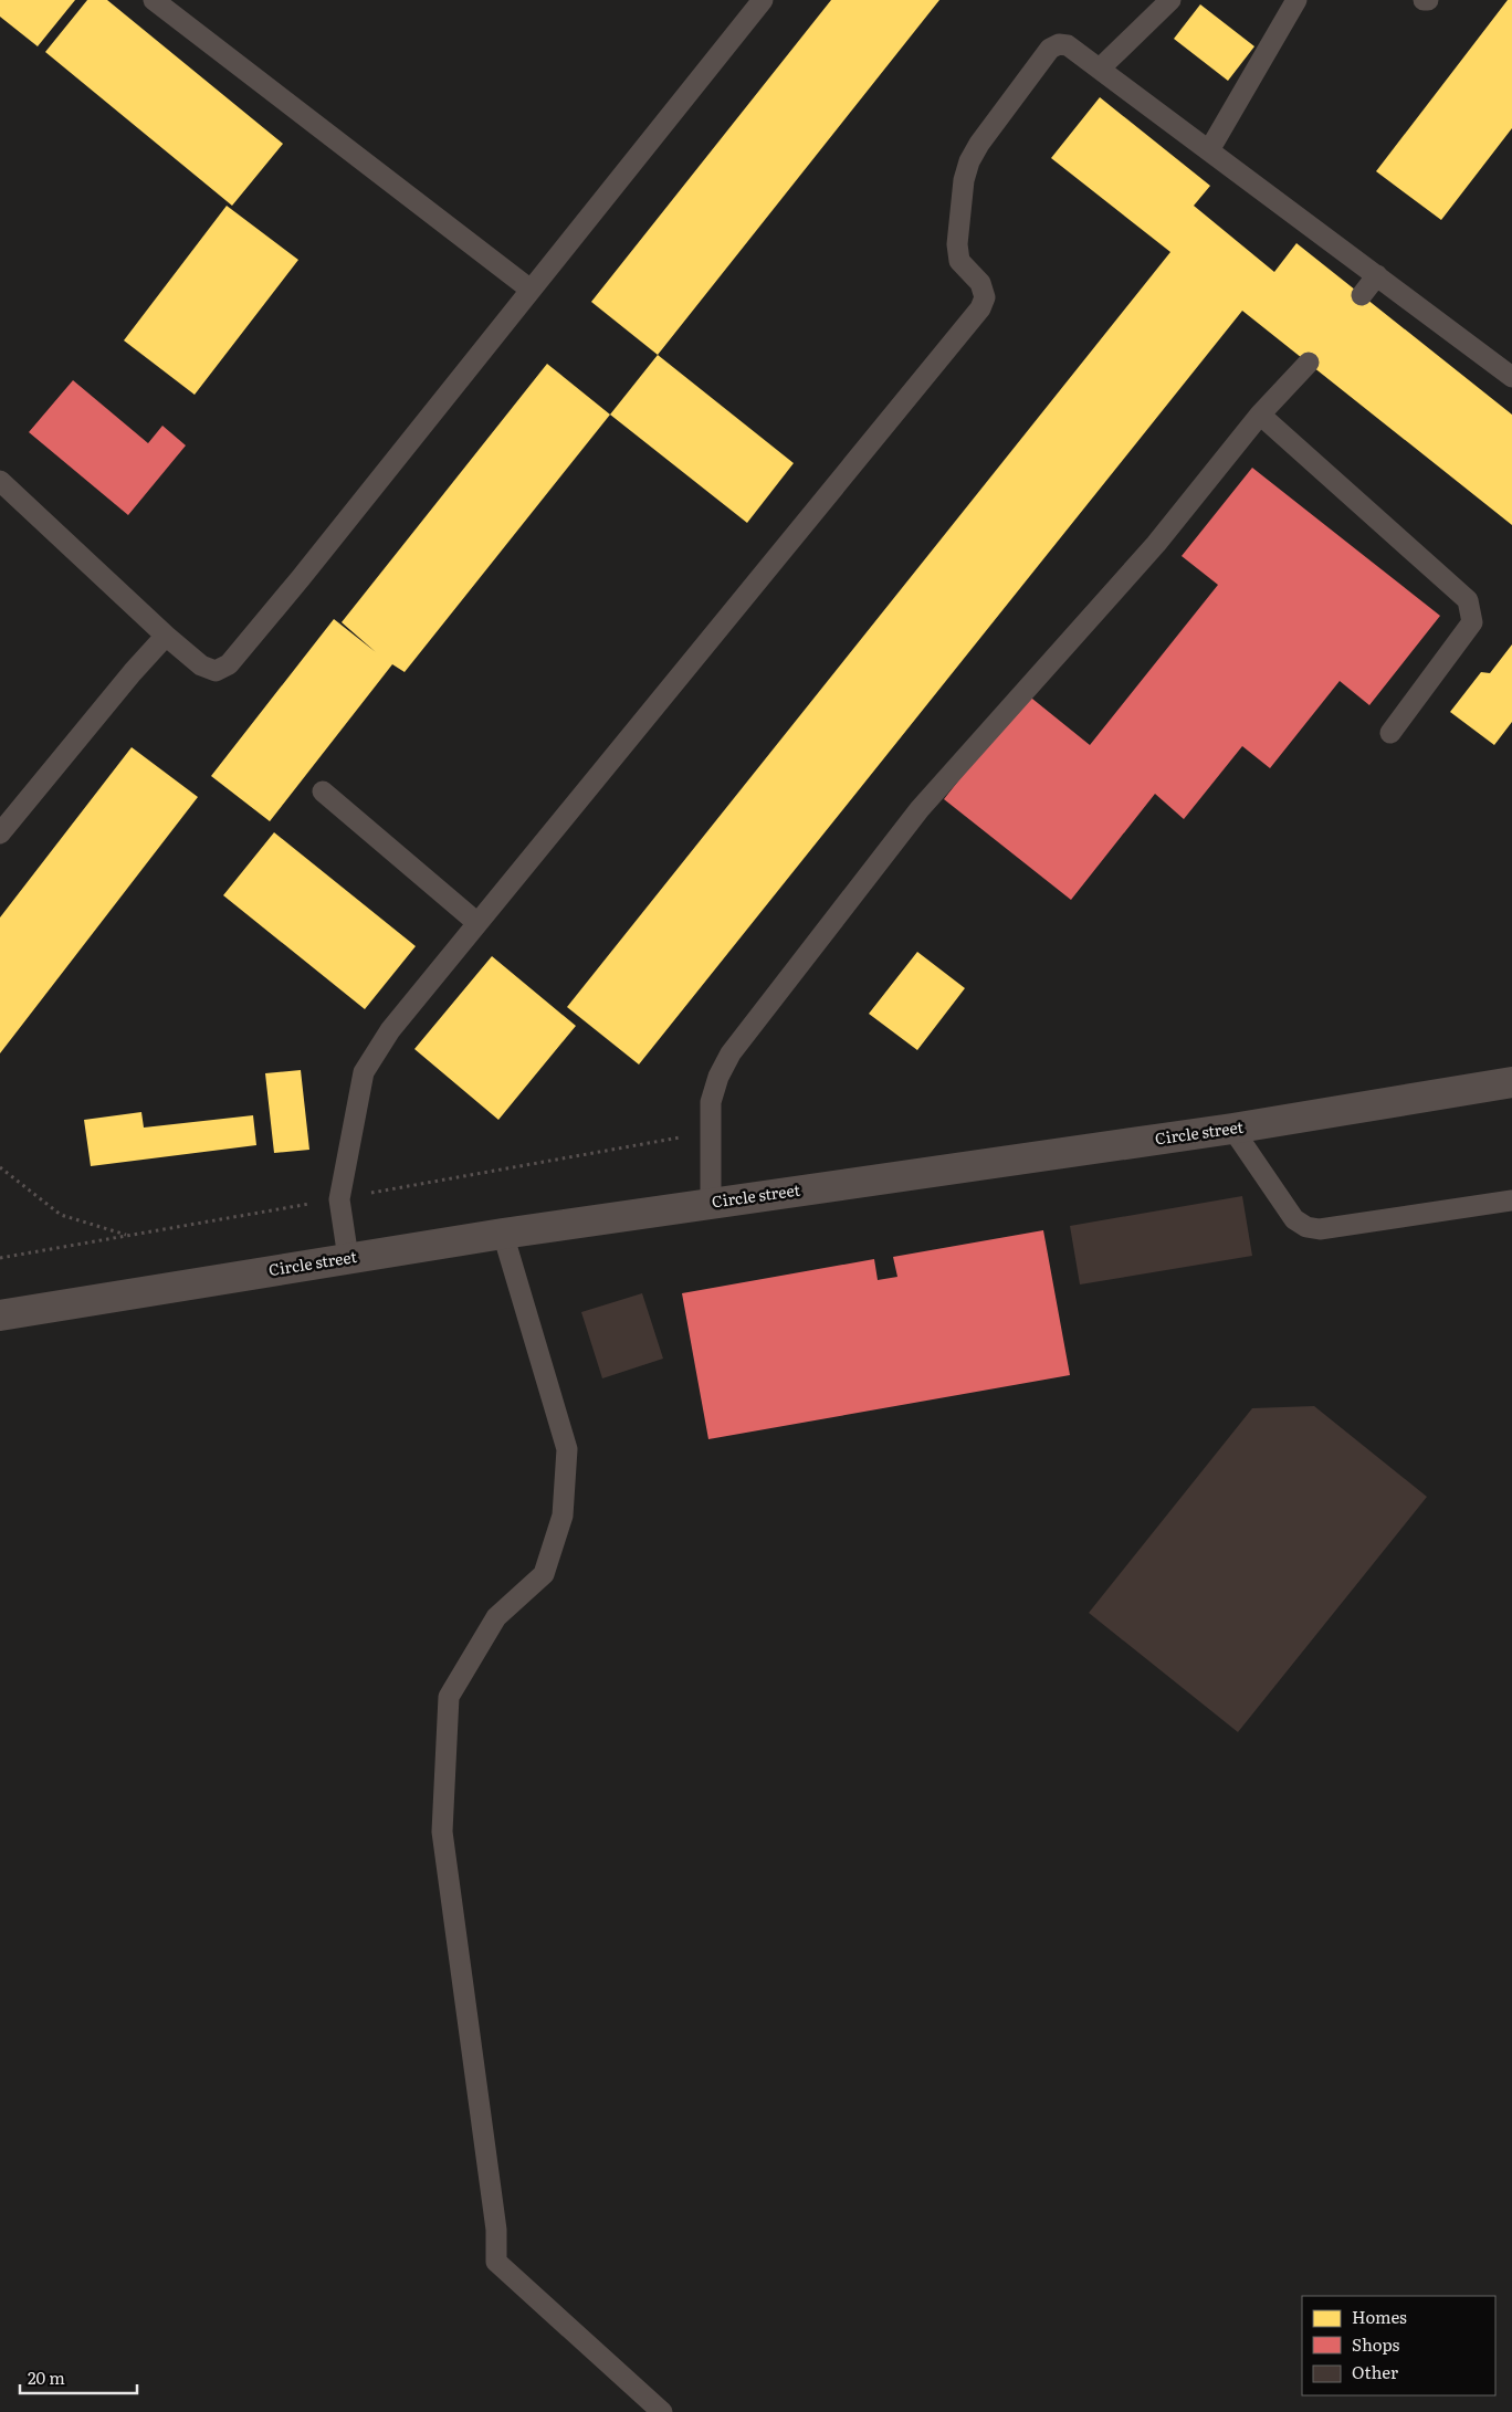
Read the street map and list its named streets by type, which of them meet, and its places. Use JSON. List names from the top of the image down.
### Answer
{
  "streets": {
    "street": ["Circle street"]
  },
  "legend": ["Homes", "Shops", "Other"],
  "scale_bar": "20 m"
}
